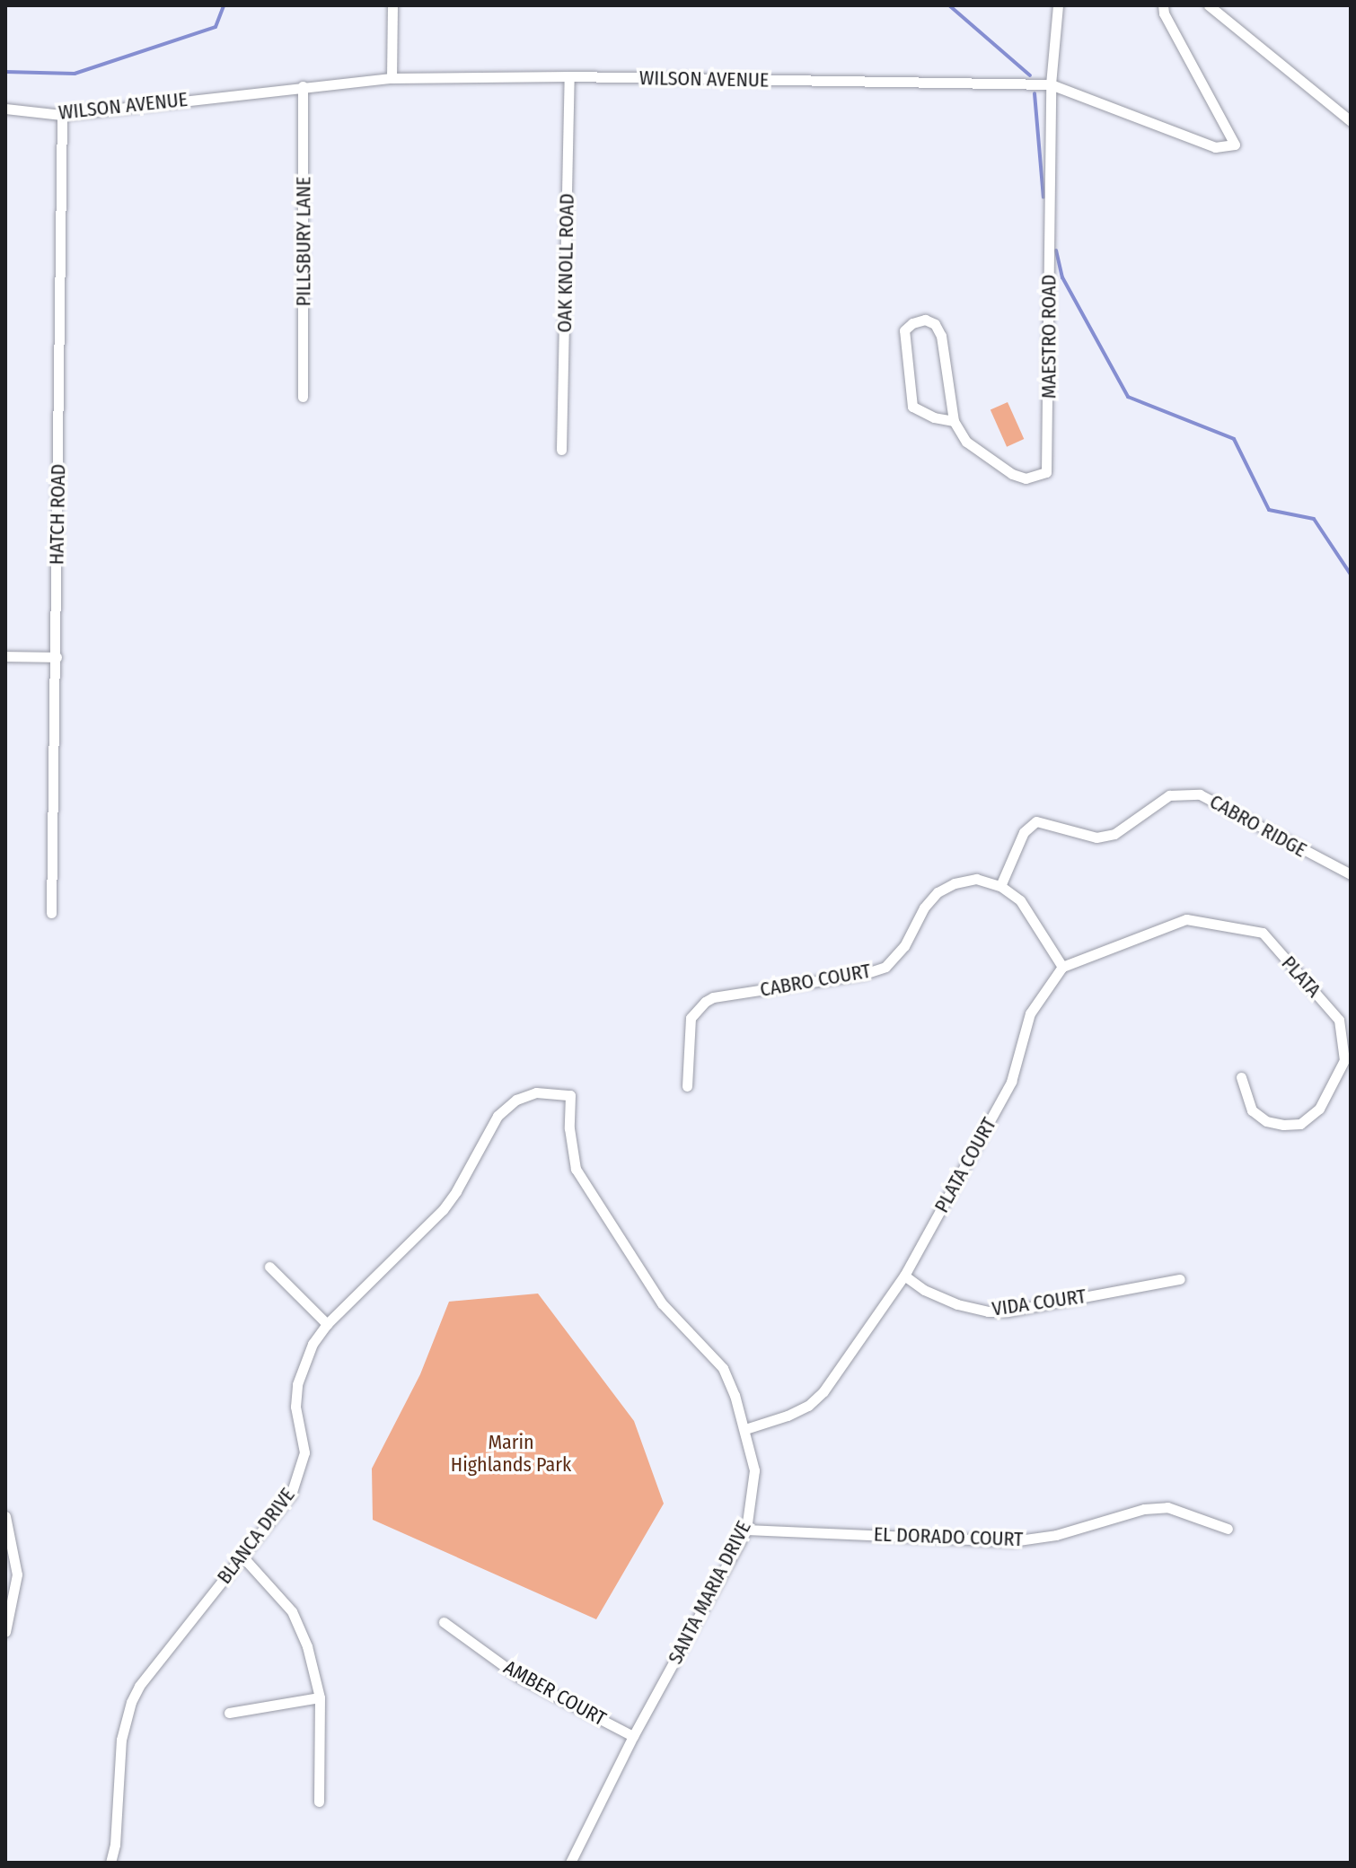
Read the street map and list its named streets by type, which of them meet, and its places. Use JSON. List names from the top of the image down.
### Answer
{
  "streets": {
    "street": [
      "WILSON AVENUE",
      "PILLSBURY LANE",
      "OAK KNOLL ROAD",
      "MAESTRO ROAD",
      "HATCH ROAD",
      "CABRO RIDGE",
      "PLATA",
      "CABRO COURT",
      "PLATA COURT",
      "VIDA COURT",
      "BLANCA DRIVE",
      "EL DORADO COURT",
      "SANTA MARIA DRIVE",
      "AMBER COURT"
    ]
  },
  "crossings": [
    ["WILSON AVENUE", "PILLSBURY LANE"],
    ["WILSON AVENUE", "OAK KNOLL ROAD"],
    ["WILSON AVENUE", "MAESTRO ROAD"],
    ["WILSON AVENUE", "HATCH ROAD"],
    ["CABRO RIDGE", "CABRO COURT"],
    ["PLATA", "PLATA COURT"],
    ["PLATA COURT", "VIDA COURT"],
    ["PLATA COURT", "SANTA MARIA DRIVE"],
    ["BLANCA DRIVE", "SANTA MARIA DRIVE"],
    ["EL DORADO COURT", "SANTA MARIA DRIVE"],
    ["SANTA MARIA DRIVE", "AMBER COURT"]
  ],
  "parks": ["Marin Highlands Park"]
}
